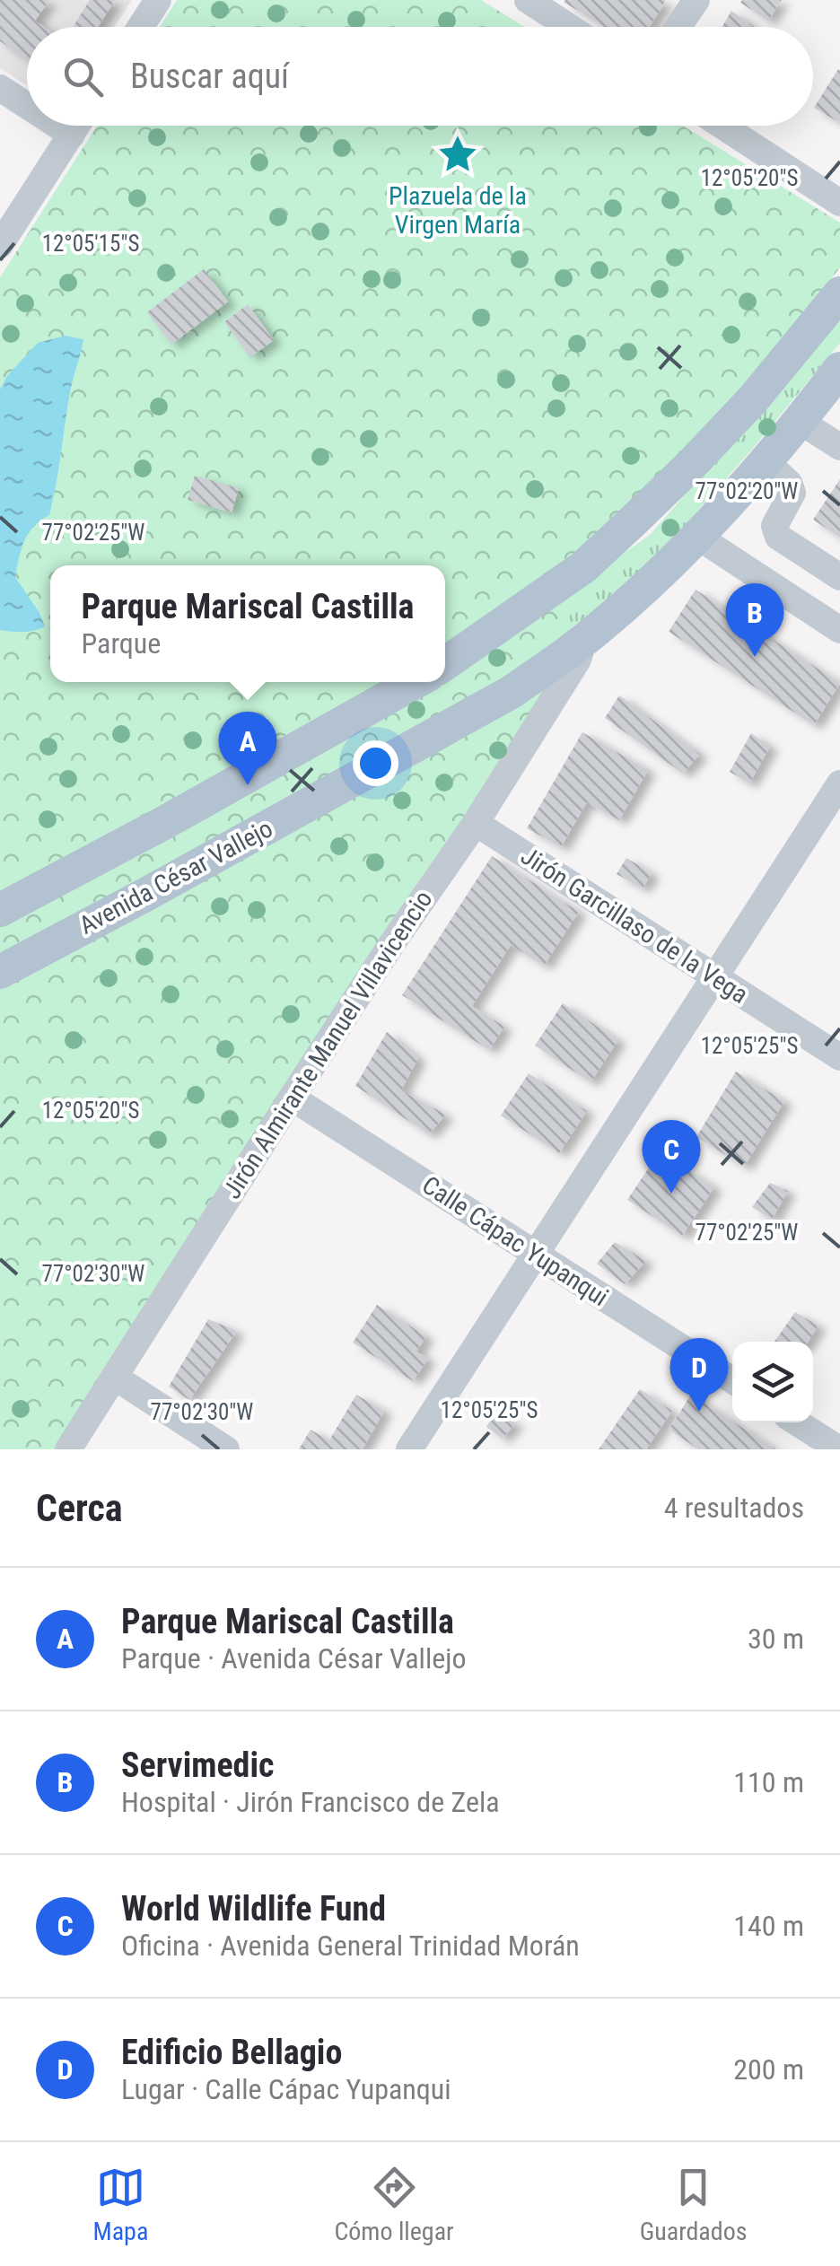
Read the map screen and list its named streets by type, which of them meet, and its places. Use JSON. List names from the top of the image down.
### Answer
{
  "streets": {
    "main road": ["Avenida César Vallejo"],
    "street": ["Jirón Garcillaso de la Vega", "Jirón Almirante Manuel Villavicencio", "Calle Cápac Yupanqui"]
  },
  "crossings": [
    ["Avenida César Vallejo", "Jirón Almirante Manuel Villavicencio"],
    ["Jirón Garcillaso de la Vega", "Jirón Almirante Manuel Villavicencio"],
    ["Jirón Almirante Manuel Villavicencio", "Calle Cápac Yupanqui"]
  ],
  "places": {
    "place": ["Plazuela de la Virgen María"]
  },
  "page": {
    "search": "Buscar aquí",
    "popup": ["Parque Mariscal Castilla", "Parque"],
    "pins": [
      "B",
      "A",
      "C",
      "D"
    ],
    "heading": ["Cerca", "4 resultados"],
    "list": [
      {
        "mark": "A",
        "name": "Parque Mariscal Castilla",
        "note": "Parque · Avenida César Vallejo",
        "value": "30 m"
      },
      {
        "mark": "B",
        "name": "Servimedic",
        "note": "Hospital · Jirón Francisco de Zela",
        "value": "110 m"
      },
      {
        "mark": "C",
        "name": "World Wildlife Fund",
        "note": "Oficina · Avenida General Trinidad Morán",
        "value": "140 m"
      },
      {
        "mark": "D",
        "name": "Edificio Bellagio",
        "note": "Lugar · Calle Cápac Yupanqui",
        "value": "200 m"
      }
    ],
    "nav": ["Mapa", "Cómo llegar", "Guardados"]
  },
  "coordinates": [
    "12°05'20\"S",
    "12°05'15\"S",
    "77°02'20\"W",
    "77°02'25\"W",
    "12°05'25\"S",
    "77°02'30\"W"
  ]
}
